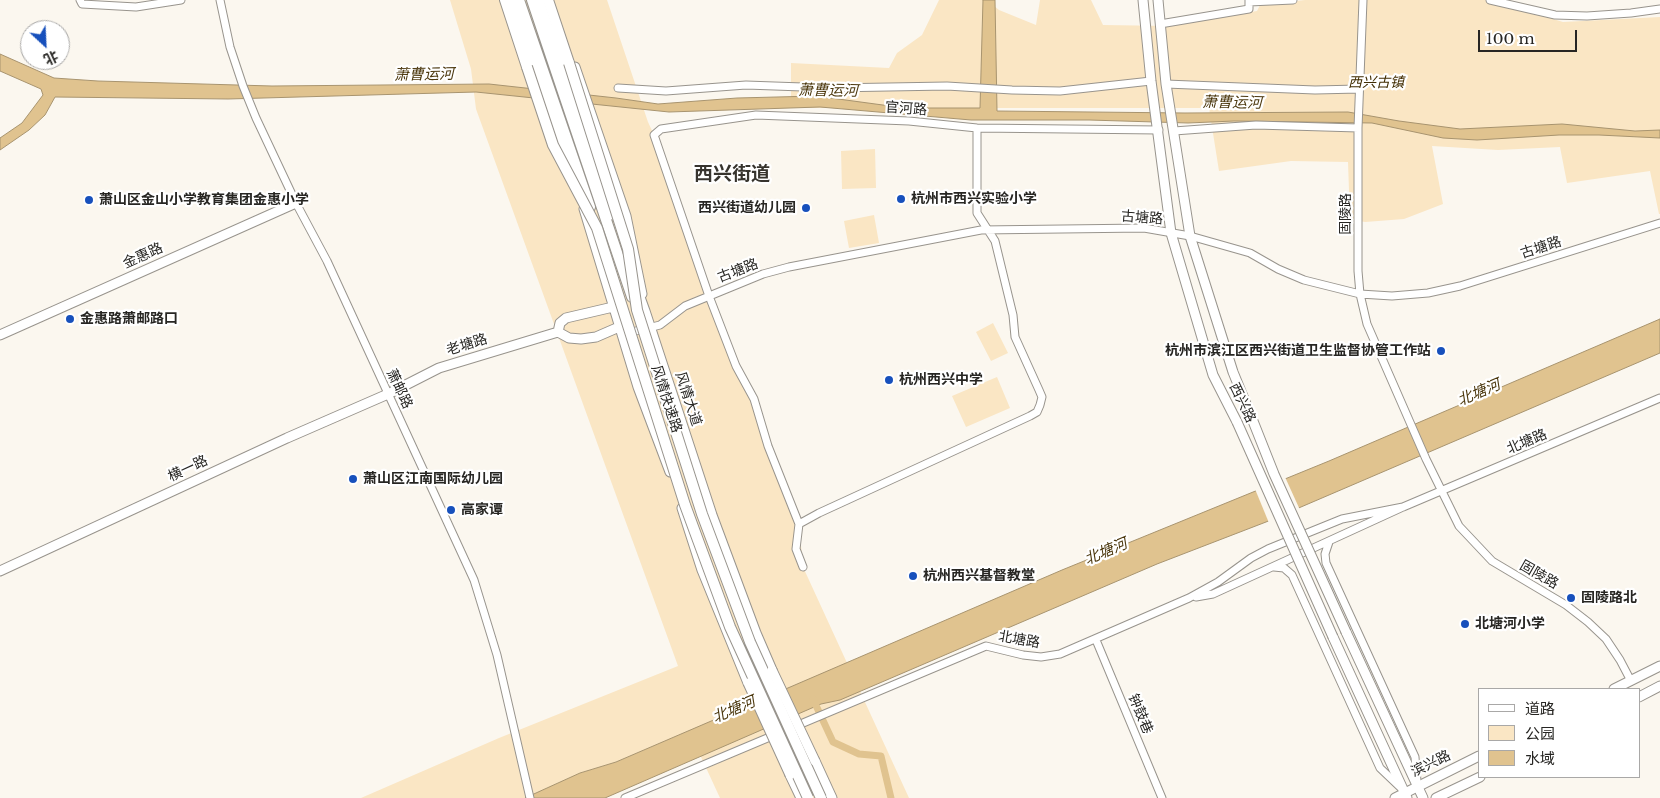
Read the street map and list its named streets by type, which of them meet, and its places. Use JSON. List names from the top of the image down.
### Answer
{
  "streets": {
    "highway": ["风情快速路"],
    "main road": [
      "金惠路",
      "老塘路",
      "风情大道",
      "西兴路",
      "横一路",
      "滨兴路"
    ],
    "street": [
      "官河路",
      "固陵路",
      "古塘路",
      "萧邮路",
      "北塘路",
      "钟鼓巷"
    ]
  },
  "crossings": [
    ["官河路", "古塘路"],
    ["官河路", "西兴路"],
    ["固陵路", "古塘路"],
    ["固陵路", "北塘路"],
    ["古塘路", "风情大道"],
    ["古塘路", "西兴路"],
    ["金惠路", "萧邮路"],
    ["老塘路", "萧邮路"],
    ["老塘路", "横一路"],
    ["萧邮路", "横一路"],
    ["风情快速路", "风情大道"],
    ["西兴路", "北塘路"],
    ["西兴路", "滨兴路"],
    ["北塘路", "钟鼓巷"]
  ],
  "districts": ["西兴街道"],
  "water": ["萧曹运河", "北塘河"],
  "parks": ["西兴古镇"],
  "places": [
    "杭州市西兴实验小学",
    "萧山区金山小学教育集团金惠小学",
    "西兴街道幼儿园",
    "金惠路萧邮路口",
    "杭州市滨江区西兴街道卫生监督协管工作站",
    "杭州西兴中学",
    "萧山区江南国际幼儿园",
    "高家谭",
    "杭州西兴基督教堂",
    "固陵路北",
    "北塘河小学"
  ],
  "legend": ["道路", "公园", "水域"],
  "scale_bar": "100 m",
  "north": "bottom right"
}
